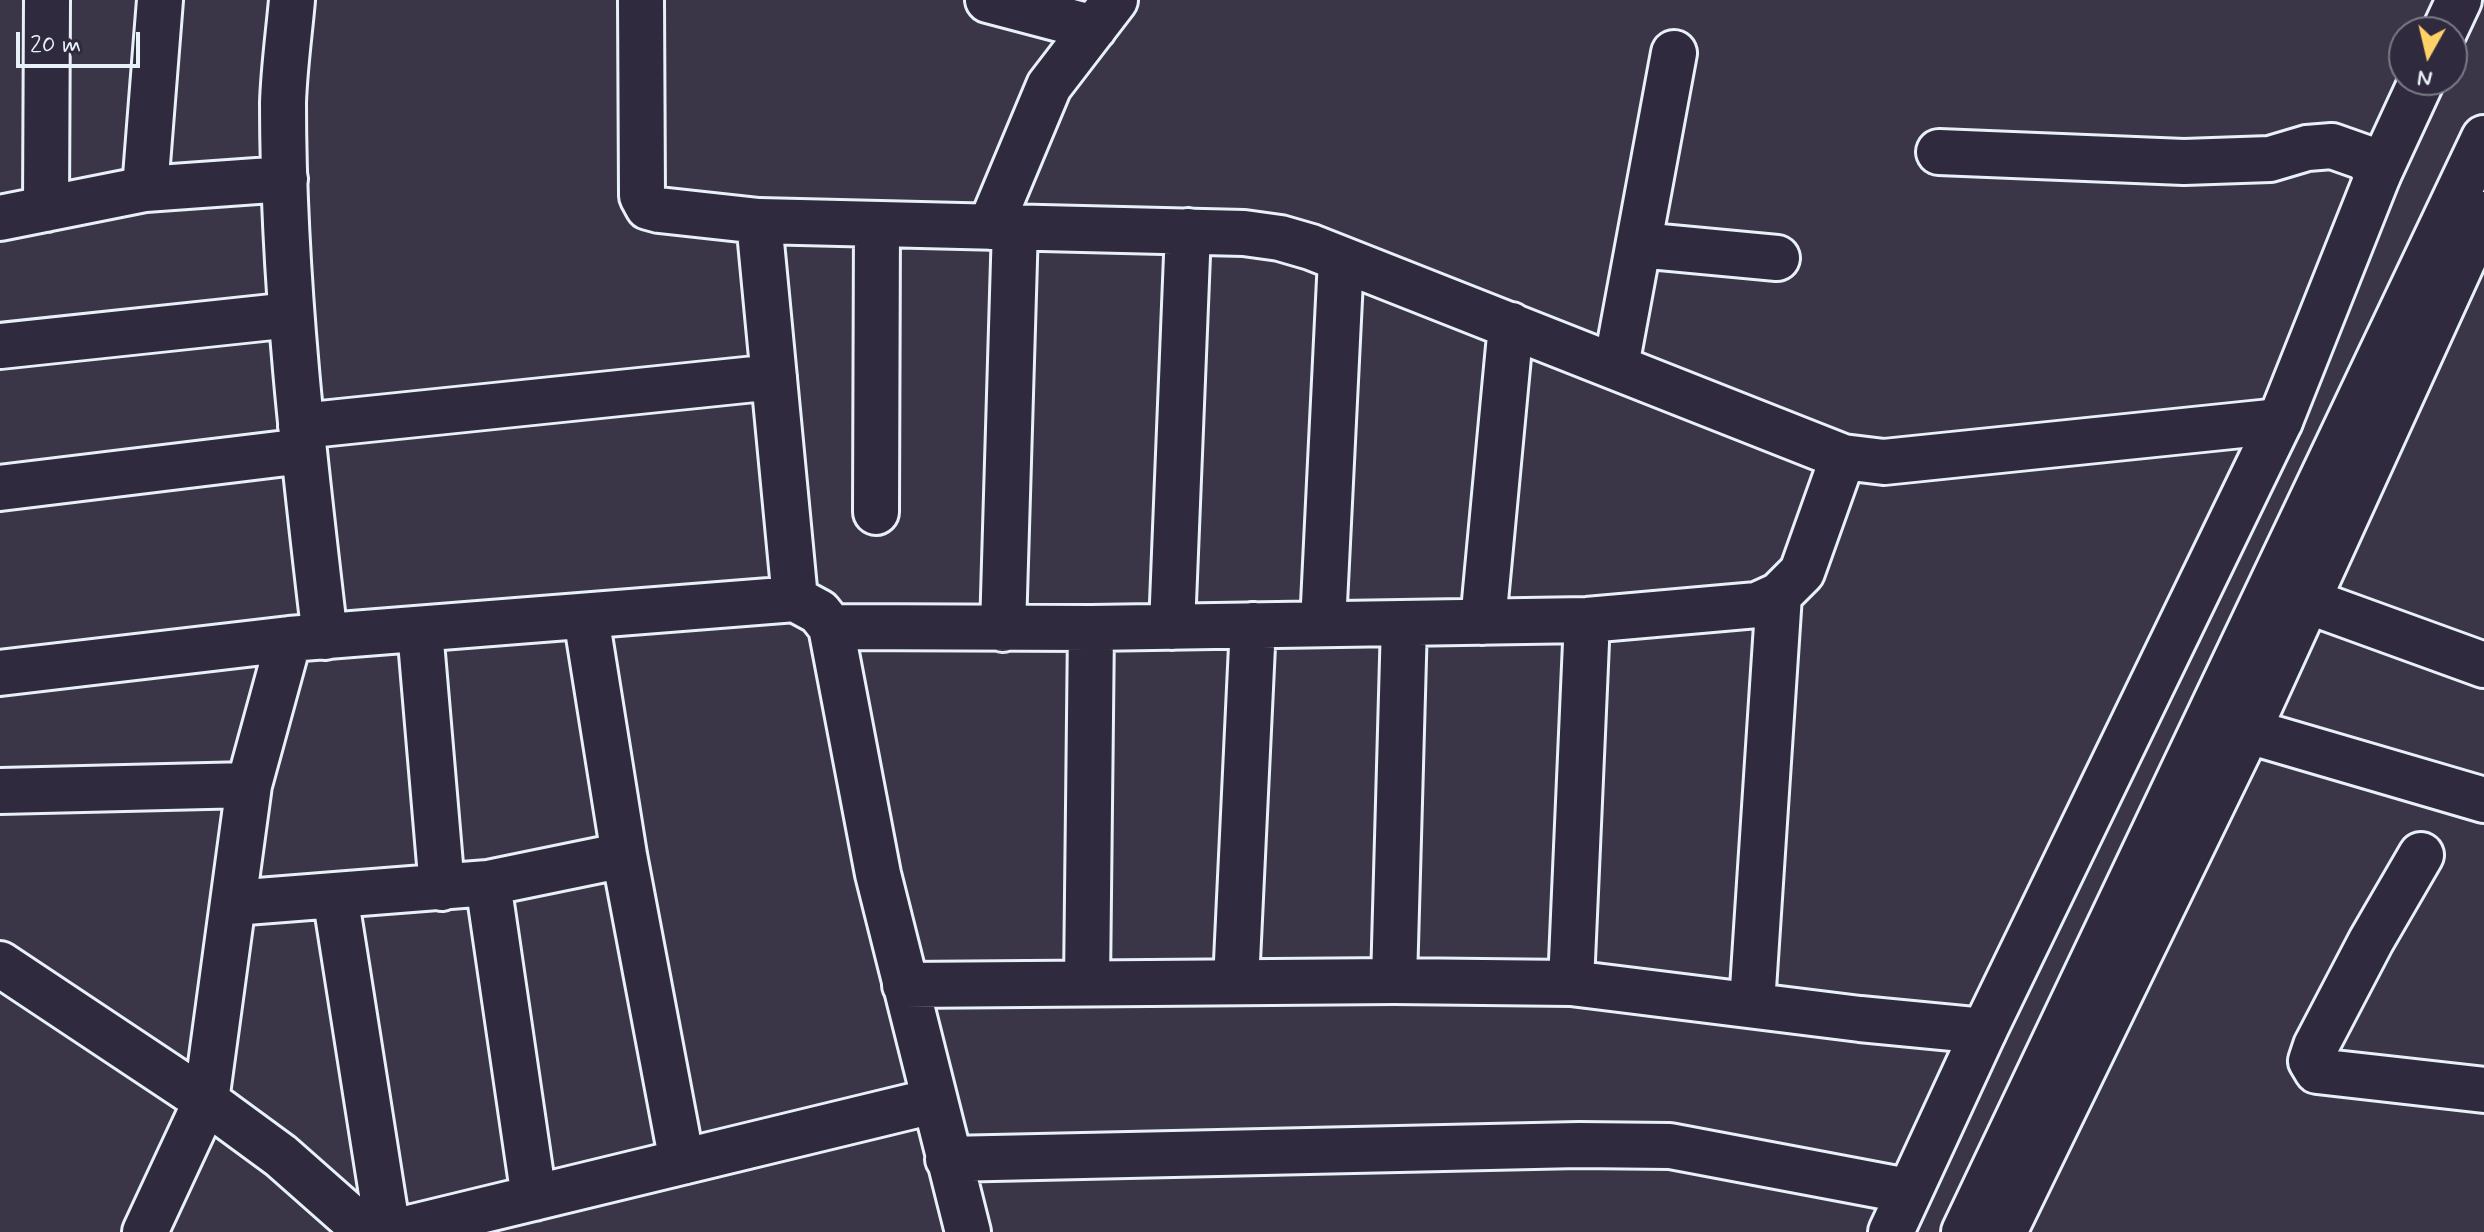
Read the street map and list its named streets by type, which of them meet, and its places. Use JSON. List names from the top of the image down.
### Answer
{
  "scale_bar": "20 m",
  "north": "bottom"
}
